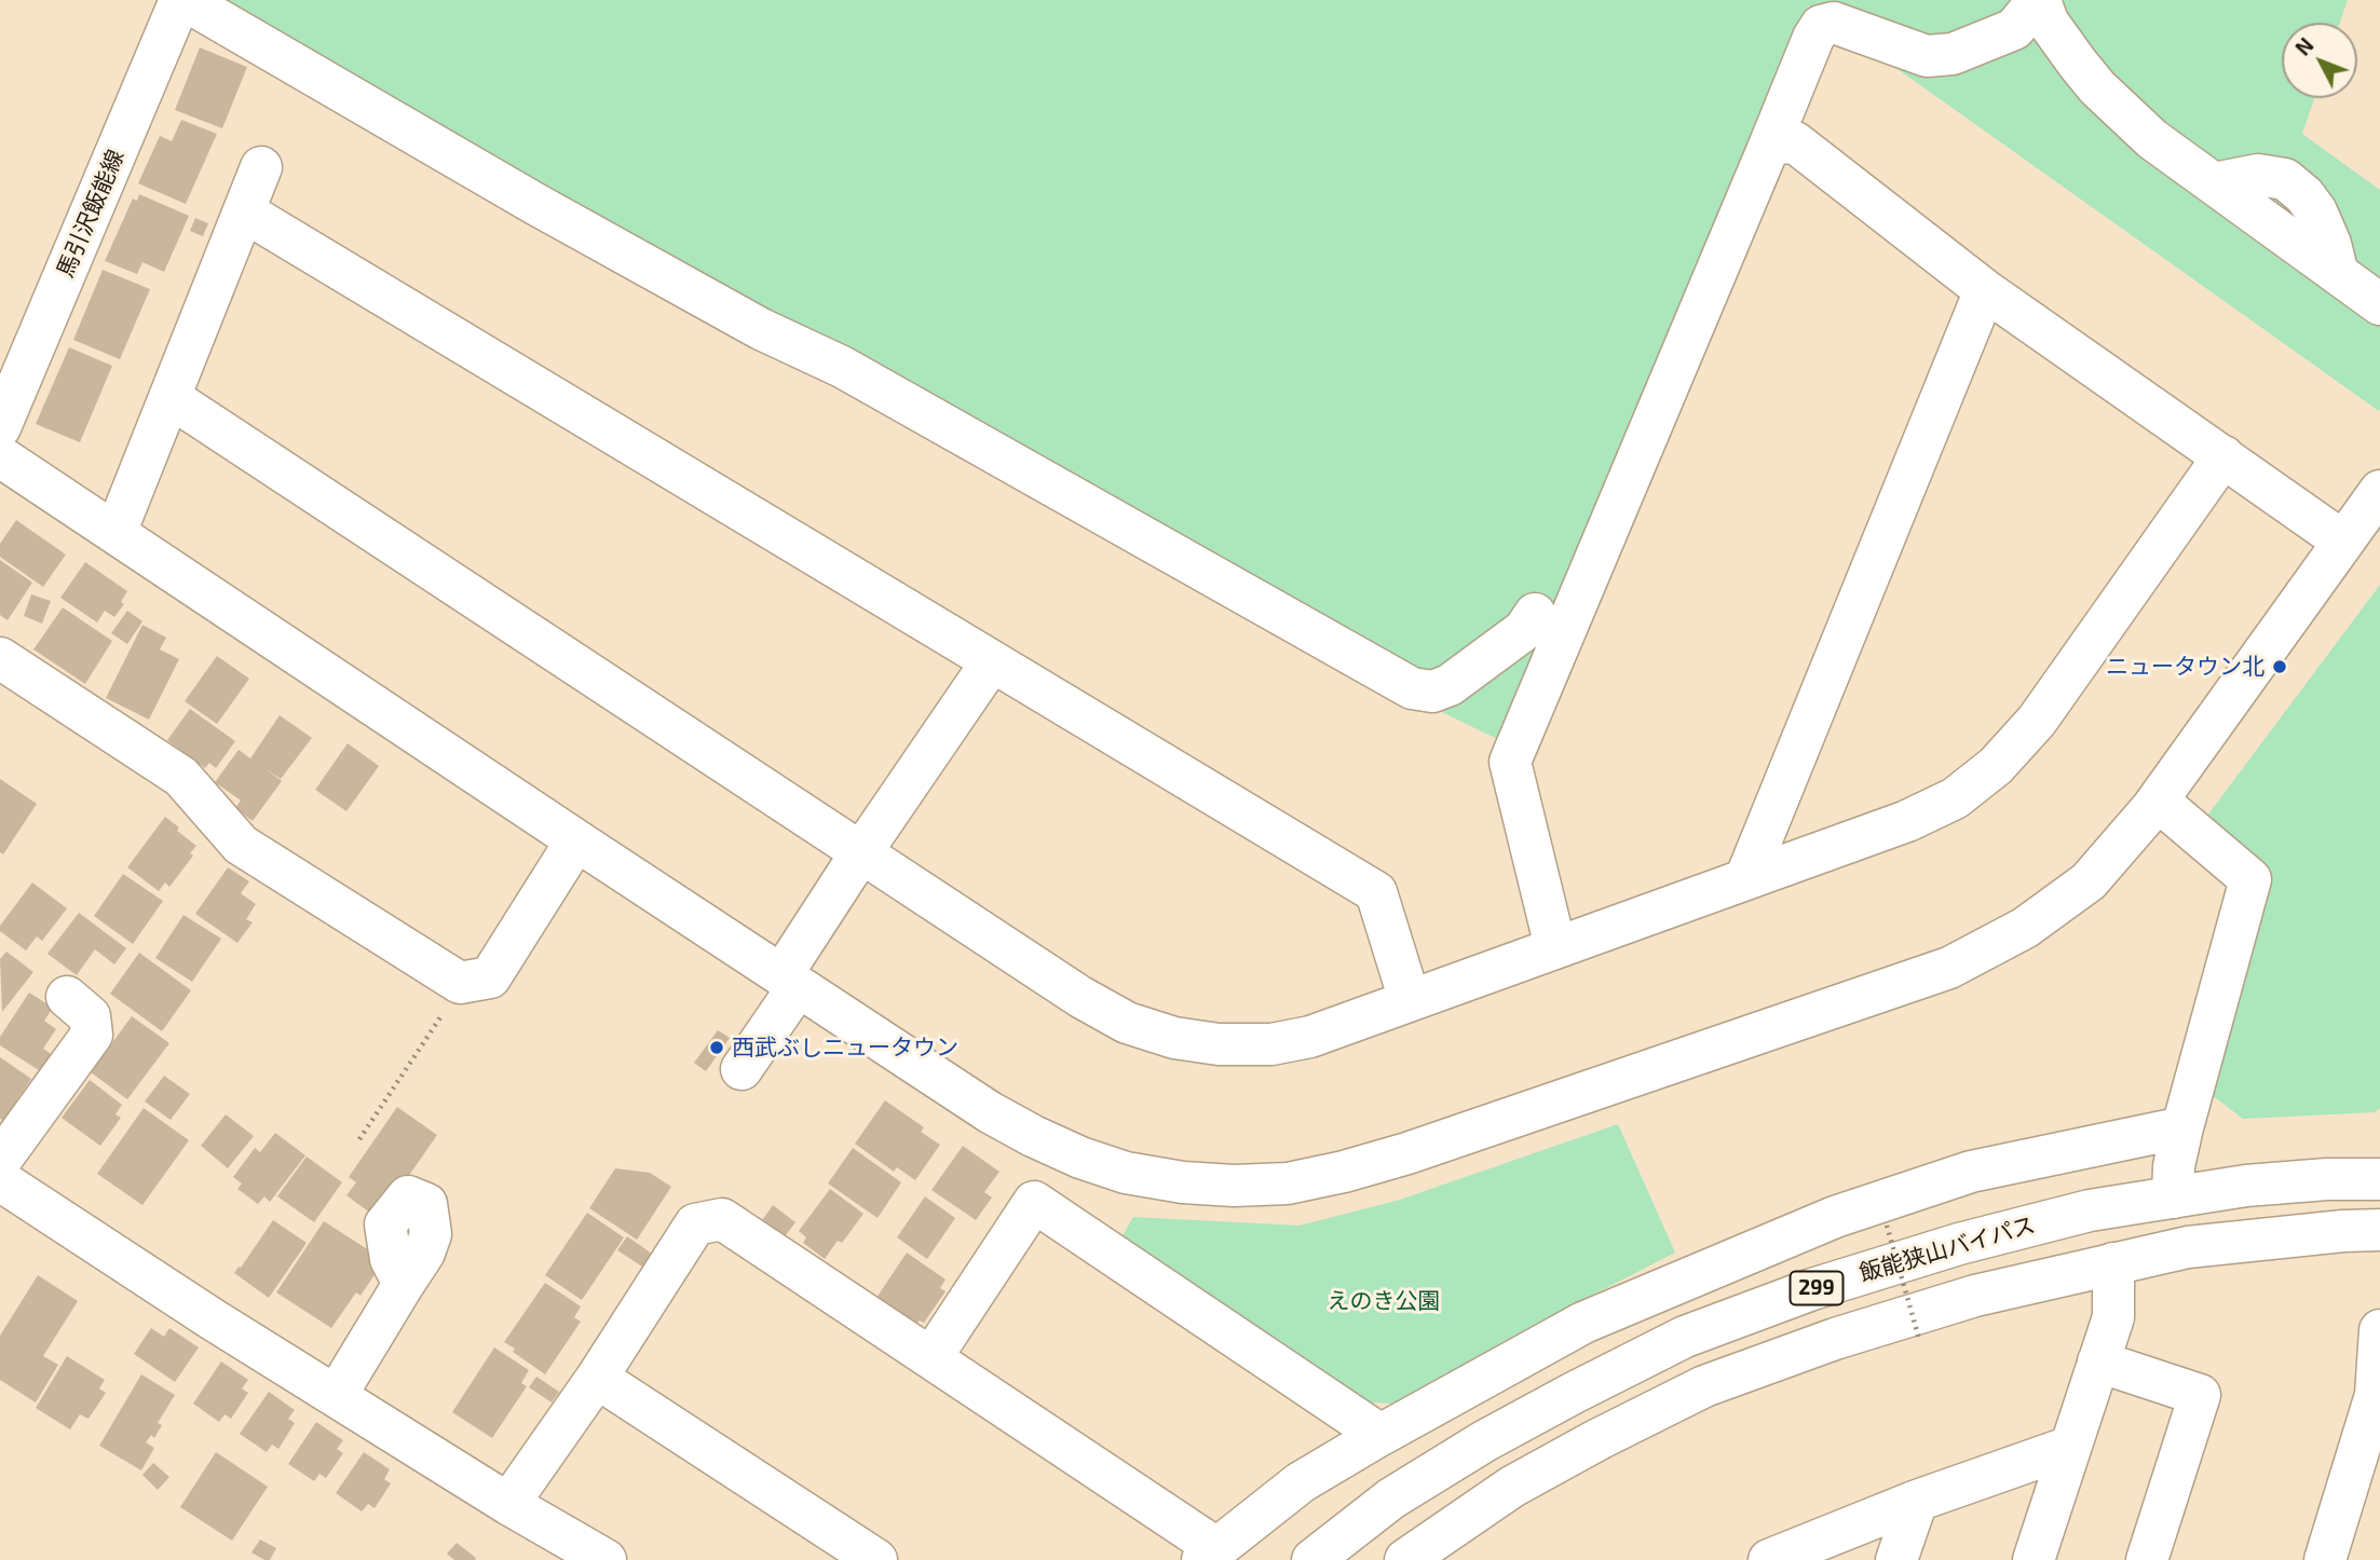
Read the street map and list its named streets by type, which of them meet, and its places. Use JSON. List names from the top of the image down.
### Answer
{
  "streets": {
    "main road": ["馬引沢飯能線", "飯能狭山バイパス", "299"]
  },
  "parks": ["えのき公園"],
  "places": ["ニュータウン北", "西武ぶしニュータウン"],
  "north": "top left"
}
